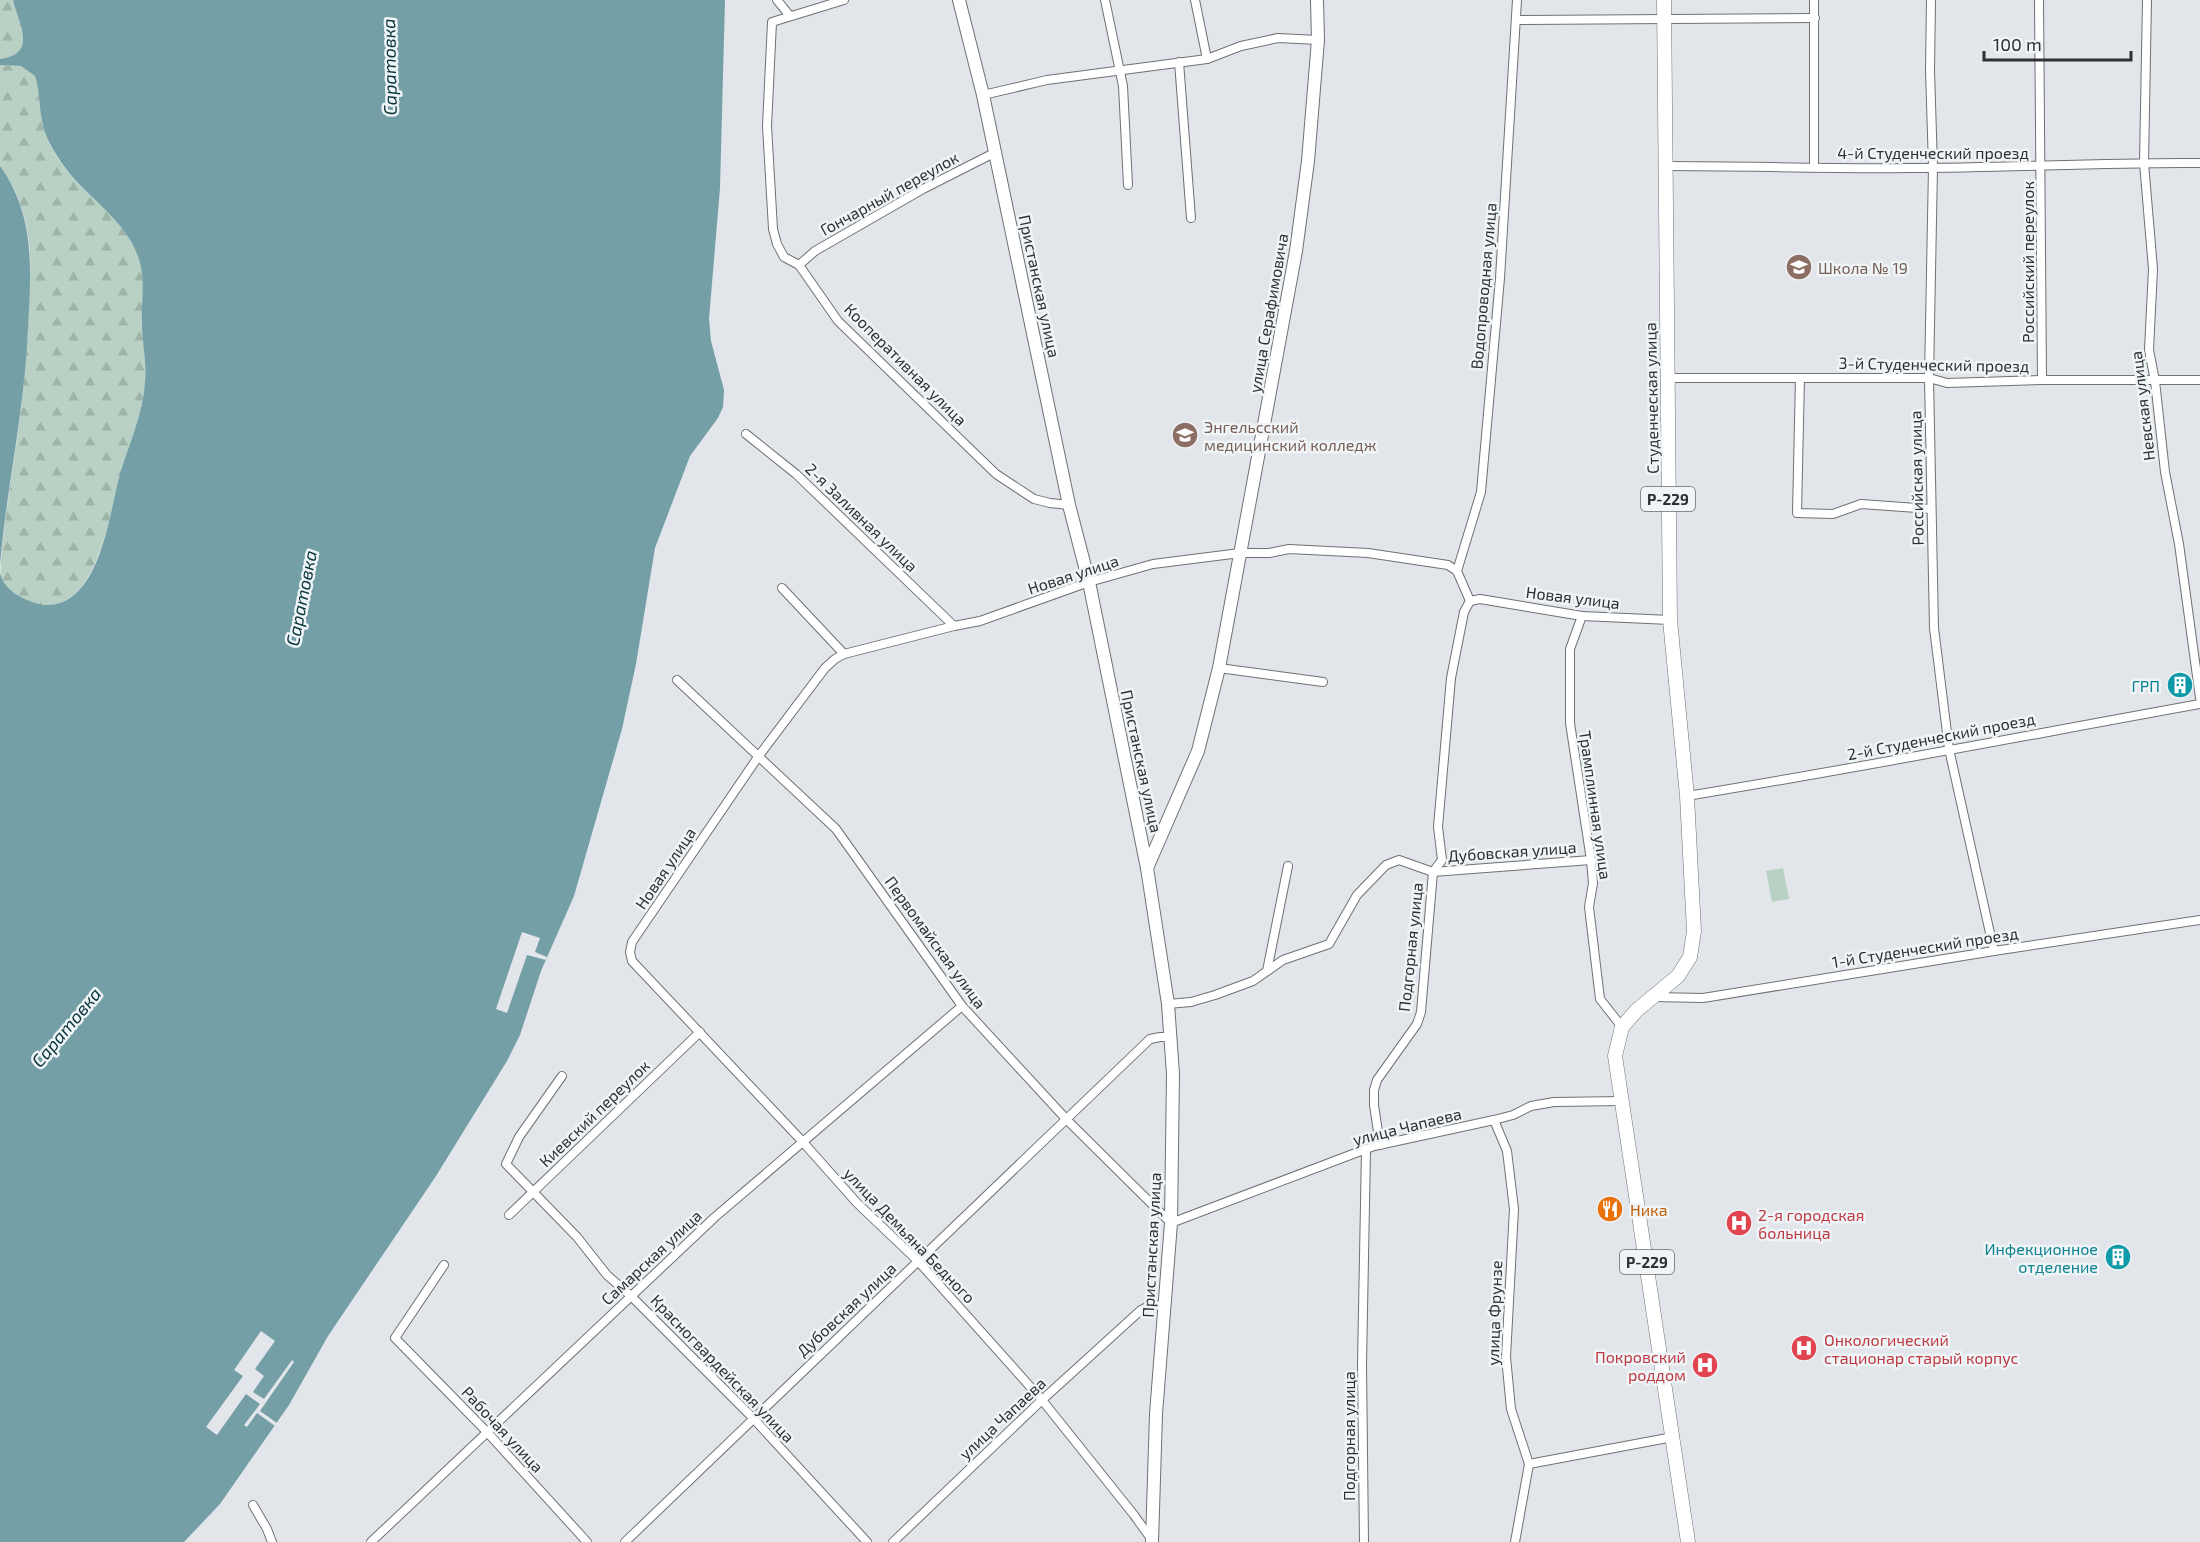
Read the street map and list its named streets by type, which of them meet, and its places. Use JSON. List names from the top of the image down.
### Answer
{
  "streets": {
    "main road": ["Студенческая улица", "Р-229"],
    "street": [
      "4-й Студенческий проезд",
      "Гончарный переулок",
      "Российский переулок",
      "Пристанская улица",
      "Водопроводная улица",
      "улица Серафимовича",
      "Кооперативная улица",
      "3-й Студенческий проезд",
      "Невская улица",
      "Российская улица",
      "2-я Заливная улица",
      "Новая улица",
      "2-й Студенческий проезд",
      "Трамплинная улица",
      "Дубовская улица",
      "Первомайская улица",
      "Подгорная улица",
      "1-й Студенческий проезд",
      "Киевский переулок",
      "улица Чапаева",
      "улица Демьяна Бедного",
      "Самарская улица",
      "улица Фрунзе",
      "Красногвардейская улица",
      "Рабочая улица"
    ]
  },
  "crossings": [
    ["4-й Студенческий проезд", "Российский переулок"],
    ["4-й Студенческий проезд", "Студенческая улица"],
    ["4-й Студенческий проезд", "Невская улица"],
    ["4-й Студенческий проезд", "Российская улица"],
    ["Гончарный переулок", "Пристанская улица"],
    ["Гончарный переулок", "Кооперативная улица"],
    ["Российский переулок", "3-й Студенческий проезд"],
    ["Пристанская улица", "улица Серафимовича"],
    ["Пристанская улица", "Кооперативная улица"],
    ["Пристанская улица", "Новая улица"],
    ["Пристанская улица", "Дубовская улица"],
    ["Пристанская улица", "Первомайская улица"],
    ["Пристанская улица", "улица Чапаева"],
    ["Пристанская улица", "улица Демьяна Бедного"],
    ["Водопроводная улица", "Новая улица"],
    ["улица Серафимовича", "Новая улица"],
    ["3-й Студенческий проезд", "Студенческая улица"],
    ["3-й Студенческий проезд", "Невская улица"],
    ["3-й Студенческий проезд", "Российская улица"],
    ["Студенческая улица", "Р-229"],
    ["Студенческая улица", "Новая улица"],
    ["Студенческая улица", "2-й Студенческий проезд"],
    ["Студенческая улица", "1-й Студенческий проезд"],
    ["Российская улица", "2-й Студенческий проезд"],
    ["Российская улица", "1-й Студенческий проезд"],
    ["Р-229", "Трамплинная улица"],
    ["Р-229", "1-й Студенческий проезд"],
    ["Р-229", "улица Чапаева"],
    ["2-я Заливная улица", "Новая улица"],
    ["Новая улица", "Трамплинная улица"],
    ["Новая улица", "Первомайская улица"],
    ["Новая улица", "Подгорная улица"],
    ["Новая улица", "улица Демьяна Бедного"],
    ["Трамплинная улица", "Дубовская улица"],
    ["Дубовская улица", "Первомайская улица"],
    ["Дубовская улица", "Подгорная улица"],
    ["Дубовская улица", "улица Демьяна Бедного"],
    ["Дубовская улица", "Красногвардейская улица"],
    ["Первомайская улица", "улица Чапаева"],
    ["Первомайская улица", "Самарская улица"],
    ["Подгорная улица", "улица Чапаева"],
    ["Киевский переулок", "улица Демьяна Бедного"],
    ["Киевский переулок", "Красногвардейская улица"],
    ["улица Чапаева", "улица Демьяна Бедного"],
    ["улица Чапаева", "улица Фрунзе"],
    ["улица Демьяна Бедного", "Самарская улица"],
    ["Самарская улица", "Красногвардейская улица"],
    ["Самарская улица", "Рабочая улица"]
  ],
  "water": ["Саратовка"],
  "places": {
    "school or university": ["Школа № 19", "Энгельсский медицинский колледж"],
    "building": ["ГРП", "Инфекционное отделение"],
    "restaurant": ["Ника"],
    "hospital": ["2-я городская больница", "Онкологический стационар старый корпус", "Покровский роддом"]
  },
  "scale_bar": "100 m"
}
